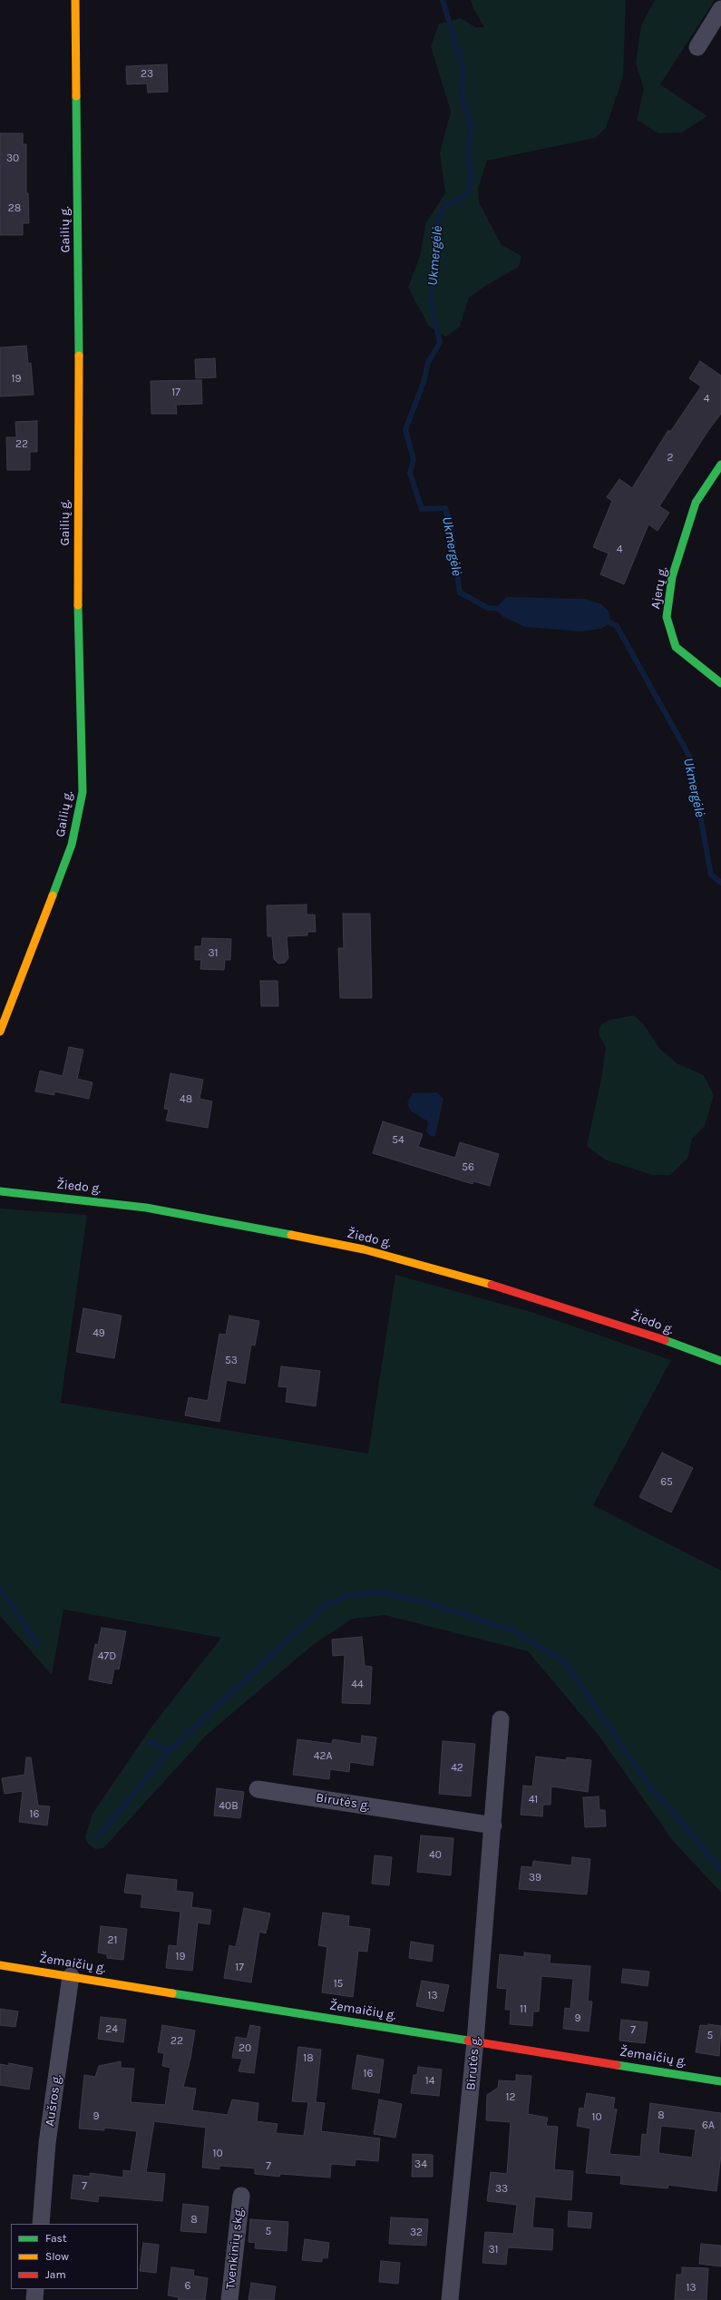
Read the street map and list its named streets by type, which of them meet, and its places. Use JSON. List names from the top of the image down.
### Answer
{
  "streets": {
    "street": [
      "Gailių g.",
      "Ajerų g.",
      "Žiedo g.",
      "Birutės g.",
      "Žemaičių g.",
      "Aušros g.",
      "Tvenkinių skg."
    ]
  },
  "crossings": [
    ["Birutės g.", "Žemaičių g."],
    ["Žemaičių g.", "Aušros g."]
  ],
  "water": ["Ukmergėlė"],
  "house_numbers": [
    "23",
    "30",
    "28",
    "19",
    "17",
    "4",
    "22",
    "2",
    "4",
    "31",
    "48",
    "54",
    "56",
    "49",
    "53",
    "65",
    "47D",
    "44",
    "42A",
    "42",
    "41",
    "40B",
    "16",
    "40",
    "39",
    "21",
    "19",
    "17",
    "15",
    "13",
    "11",
    "9",
    "24",
    "7",
    "5",
    "22",
    "20",
    "18",
    "16",
    "14",
    "12",
    "8",
    "9",
    "10",
    "6A",
    "10",
    "34",
    "7",
    "7",
    "33",
    "8",
    "5",
    "32",
    "31",
    "6",
    "13"
  ],
  "legend": ["Fast", "Slow", "Jam"]
}
